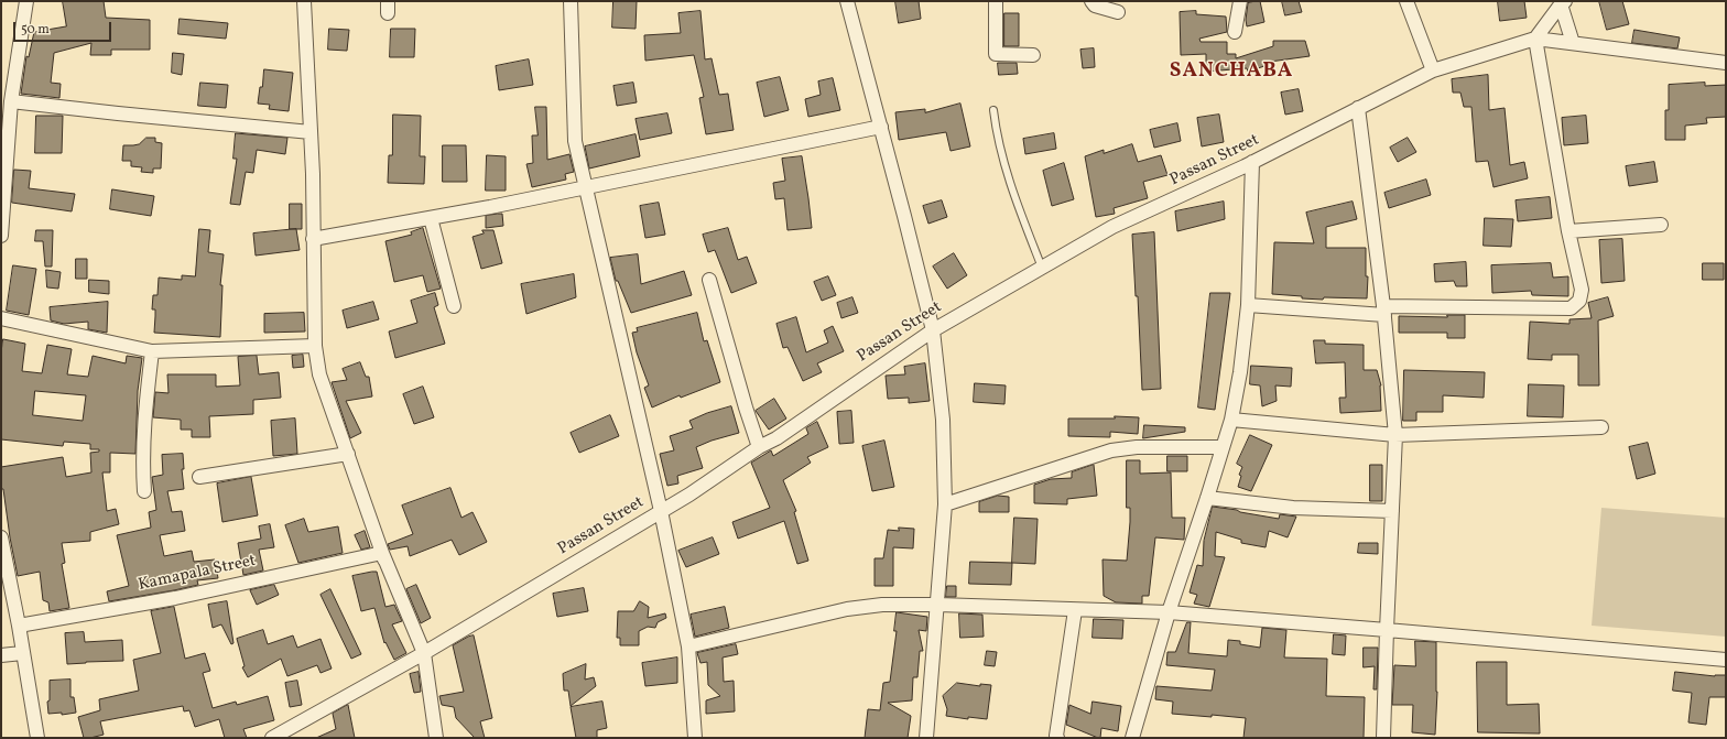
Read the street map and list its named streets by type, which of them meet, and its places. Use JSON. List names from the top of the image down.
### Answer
{
  "streets": {
    "street": ["Passan Street", "Kamapala Street"]
  },
  "districts": ["SANCHABA"],
  "scale_bar": "50 m"
}
